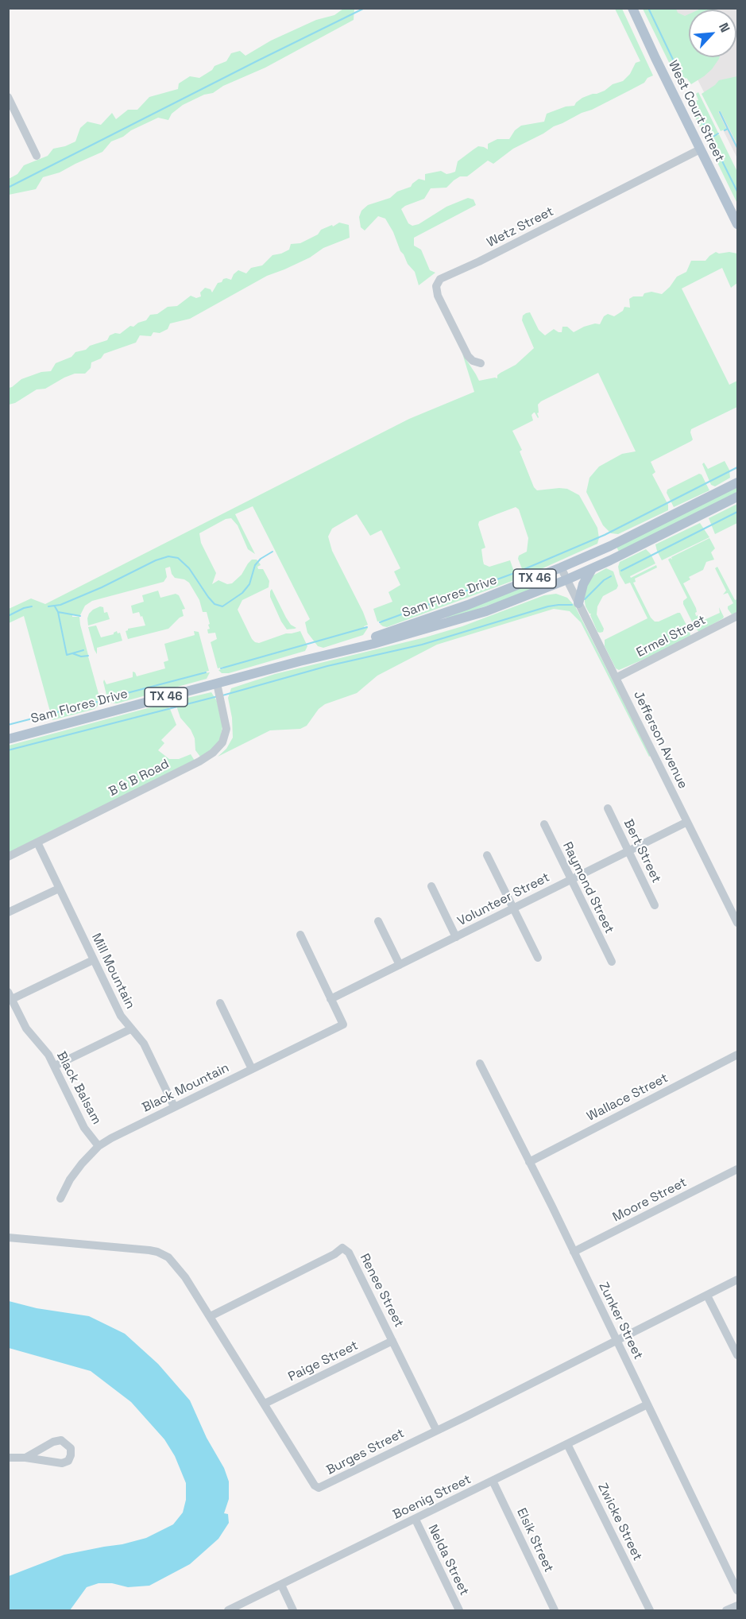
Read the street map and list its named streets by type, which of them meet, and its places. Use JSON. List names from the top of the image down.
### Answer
{
  "streets": {
    "main road": ["West Court Street", "TX 46", "Sam Flores Drive"],
    "street": [
      "Wetz Street",
      "Ermel Street",
      "Jefferson Avenue",
      "B & B Road",
      "Bert Street",
      "Raymond Street",
      "Volunteer Street",
      "Mill Mountain",
      "Black Balsam",
      "Black Mountain",
      "Wallace Street",
      "Moore Street",
      "Renee Street",
      "Zunker Street",
      "Paige Street",
      "Burges Street",
      "Boenig Street",
      "Zwicke Street",
      "Elsik Street",
      "Nelda Street"
    ]
  },
  "crossings": [
    ["West Court Street", "Wetz Street"],
    ["Sam Flores Drive", "Jefferson Avenue"],
    ["Sam Flores Drive", "B & B Road"],
    ["Ermel Street", "Jefferson Avenue"],
    ["Jefferson Avenue", "Volunteer Street"],
    ["B & B Road", "Mill Mountain"],
    ["Bert Street", "Volunteer Street"],
    ["Raymond Street", "Volunteer Street"],
    ["Volunteer Street", "Black Mountain"],
    ["Mill Mountain", "Black Mountain"],
    ["Black Balsam", "Black Mountain"],
    ["Wallace Street", "Zunker Street"],
    ["Moore Street", "Zunker Street"],
    ["Renee Street", "Paige Street"],
    ["Renee Street", "Burges Street"],
    ["Zunker Street", "Burges Street"],
    ["Zunker Street", "Boenig Street"],
    ["Paige Street", "Burges Street"],
    ["Boenig Street", "Zwicke Street"],
    ["Boenig Street", "Elsik Street"],
    ["Boenig Street", "Nelda Street"]
  ],
  "north": "top right"
}
